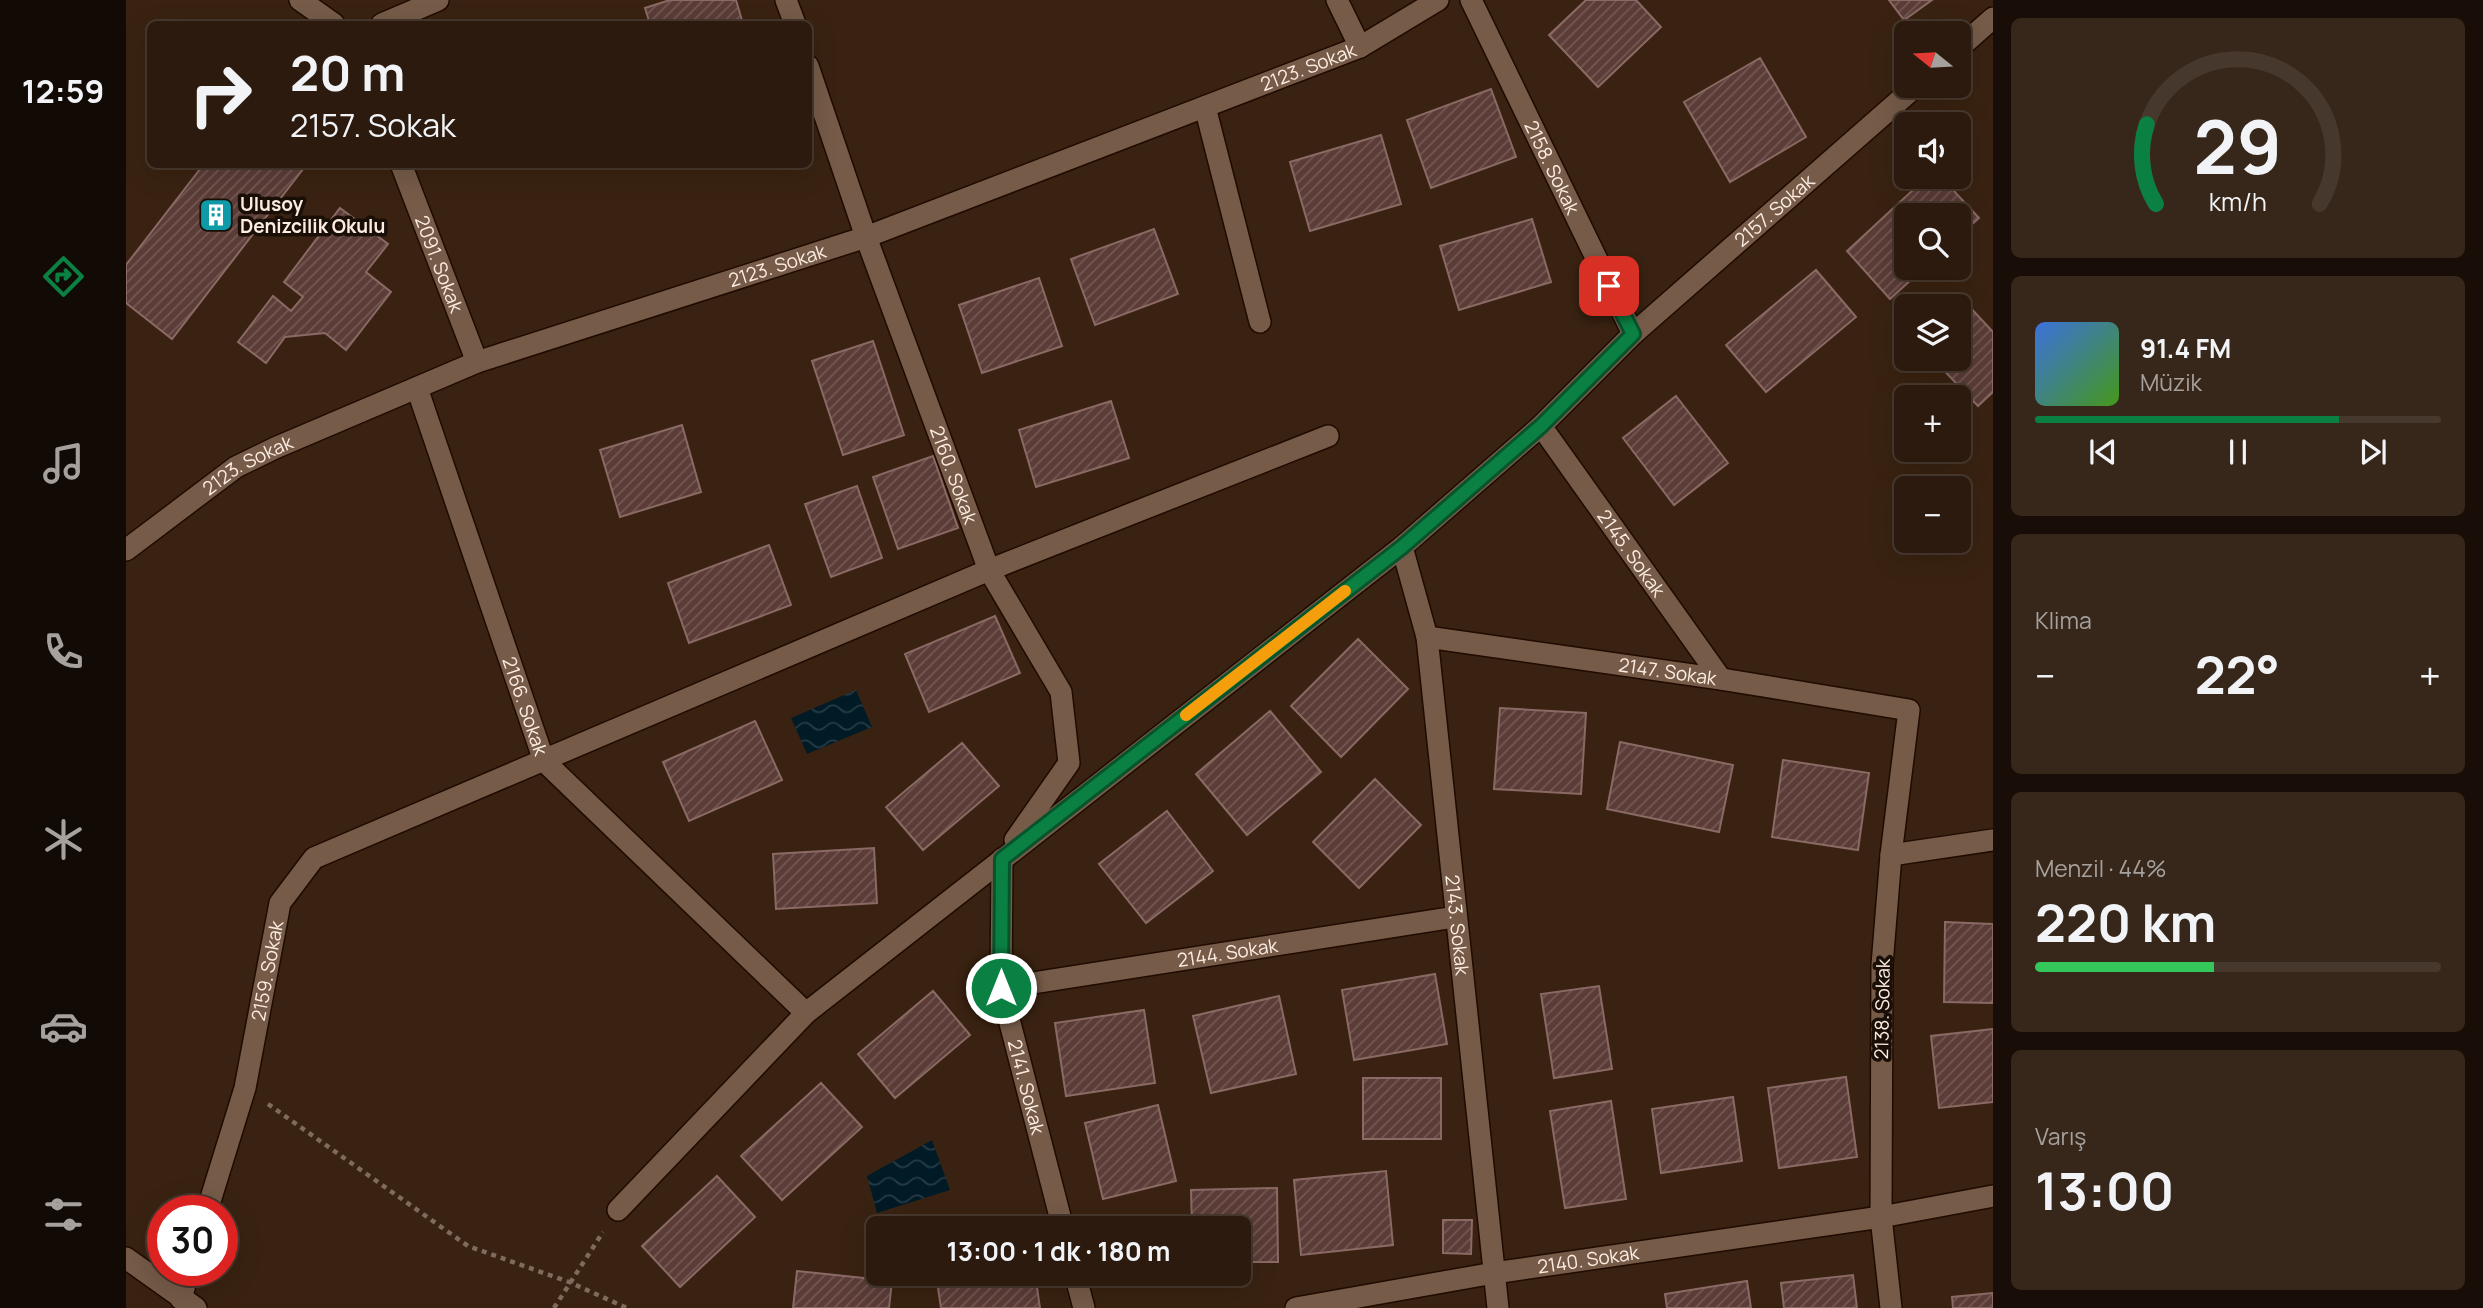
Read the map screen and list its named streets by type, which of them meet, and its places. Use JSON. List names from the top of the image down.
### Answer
{
  "streets": {
    "street": [
      "2123. Sokak",
      "2158. Sokak",
      "2157. Sokak",
      "2091. Sokak",
      "2160. Sokak",
      "2145. Sokak",
      "2147. Sokak",
      "2166. Sokak",
      "2143. Sokak",
      "2144. Sokak",
      "2159. Sokak",
      "2138. Sokak",
      "2141. Sokak",
      "2140. Sokak"
    ]
  },
  "crossings": [
    ["2123. Sokak", "2091. Sokak"],
    ["2123. Sokak", "2160. Sokak"],
    ["2123. Sokak", "2166. Sokak"],
    ["2158. Sokak", "2157. Sokak"],
    ["2157. Sokak", "2145. Sokak"],
    ["2157. Sokak", "2143. Sokak"],
    ["2160. Sokak", "2159. Sokak"],
    ["2160. Sokak", "2141. Sokak"],
    ["2145. Sokak", "2147. Sokak"],
    ["2147. Sokak", "2143. Sokak"],
    ["2147. Sokak", "2138. Sokak"],
    ["2166. Sokak", "2159. Sokak"],
    ["2143. Sokak", "2144. Sokak"],
    ["2143. Sokak", "2140. Sokak"],
    ["2144. Sokak", "2141. Sokak"],
    ["2138. Sokak", "2140. Sokak"]
  ],
  "places": {
    "building": ["Ulusoy Denizcilik Okulu"]
  },
  "north": "left",
  "page": {
    "tabs": "12:59",
    "map_buttons": ["+", "−"],
    "turn": ["20 m", "2157. Sokak"],
    "song": ["91.4 FM", "Müzik"],
    "tile": [
      "Klima",
      ["Menzil · 44%", "220 km"],
      ["Varış", "13:00"]
    ],
    "heat": ["−", "22°", "+"],
    "limit": "30",
    "trip": "13:00 · 1 dk · 180 m",
    "gauge": ["29", "km/h"]
  }
}
